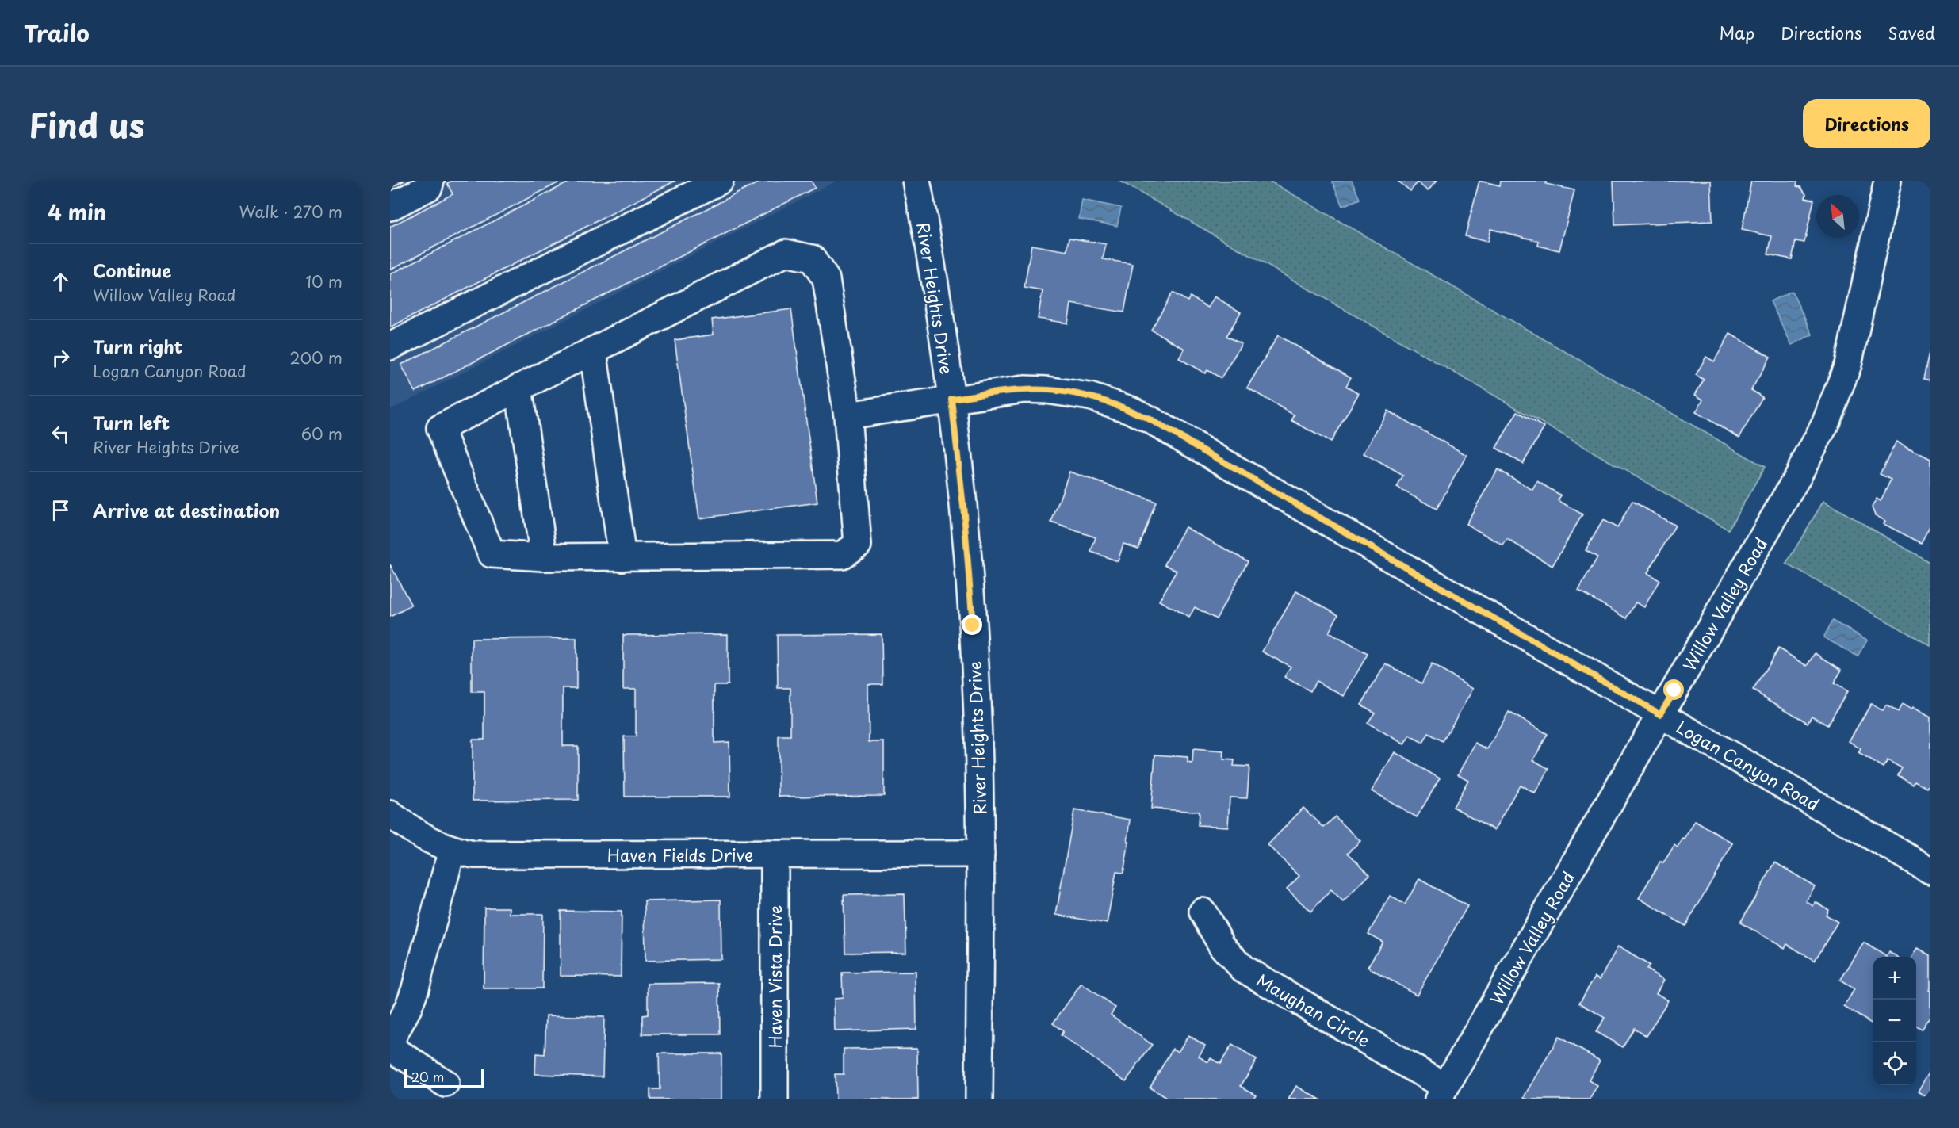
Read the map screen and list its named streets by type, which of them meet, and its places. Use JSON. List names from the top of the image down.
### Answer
{
  "streets": {
    "street": [
      "River Heights Drive",
      "Willow Valley Road",
      "Logan Canyon Road",
      "Haven Fields Drive",
      "Haven Vista Drive",
      "Maughan Circle"
    ]
  },
  "crossings": [
    ["River Heights Drive", "Logan Canyon Road"],
    ["River Heights Drive", "Haven Fields Drive"],
    ["Willow Valley Road", "Logan Canyon Road"],
    ["Willow Valley Road", "Maughan Circle"],
    ["Haven Fields Drive", "Haven Vista Drive"]
  ],
  "scale_bar": "20 m",
  "north": "top left",
  "page": {
    "header": "Trailo",
    "nav": ["Map", "Directions", "Saved"],
    "title": "Find us",
    "buttons": "Directions",
    "heading": ["4 min", "Walk · 270 m"],
    "list": [
      ["Continue", "Willow Valley Road", "10 m"],
      ["Turn right", "Logan Canyon Road", "200 m"],
      ["Turn left", "River Heights Drive", "60 m"],
      "Arrive at destination"
    ],
    "map_buttons": ["+", "−"],
    "scale": "20 m"
  }
}
